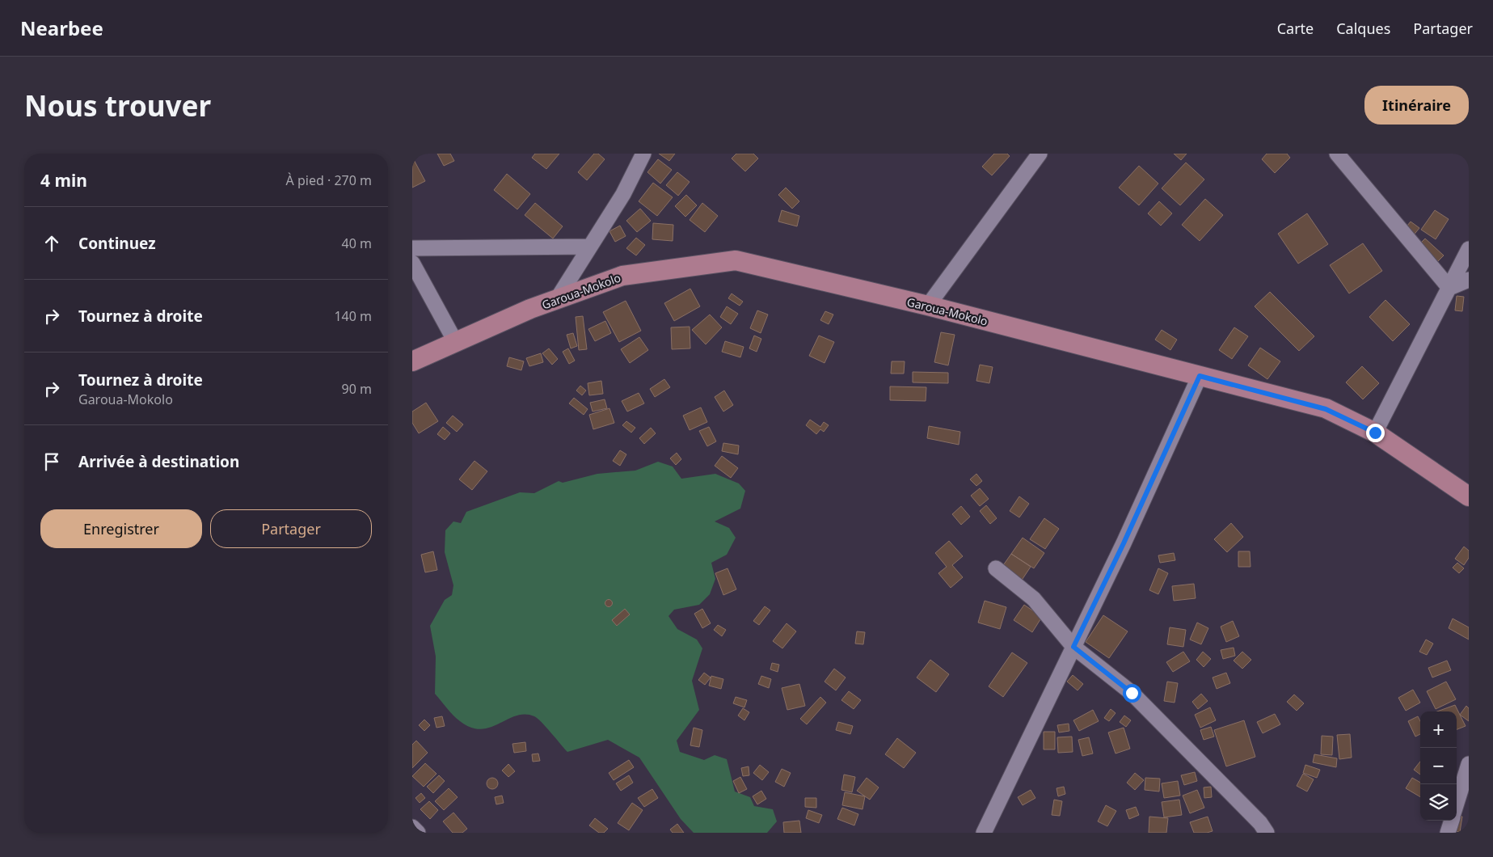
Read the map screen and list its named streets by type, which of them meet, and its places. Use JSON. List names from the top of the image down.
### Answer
{
  "streets": {
    "main road": ["Garoua-Mokolo"]
  },
  "page": {
    "header": "Nearbee",
    "nav": ["Carte", "Calques", "Partager"],
    "buttons": [
      "Itinéraire",
      ["Enregistrer", "Partager"]
    ],
    "title": "Nous trouver",
    "heading": ["4 min", "À pied · 270 m"],
    "list": [
      ["Continuez", "40 m"],
      ["Tournez à droite", "140 m"],
      ["Tournez à droite", "Garoua-Mokolo", "90 m"],
      "Arrivée à destination"
    ],
    "map_buttons": ["+", "−"]
  }
}
